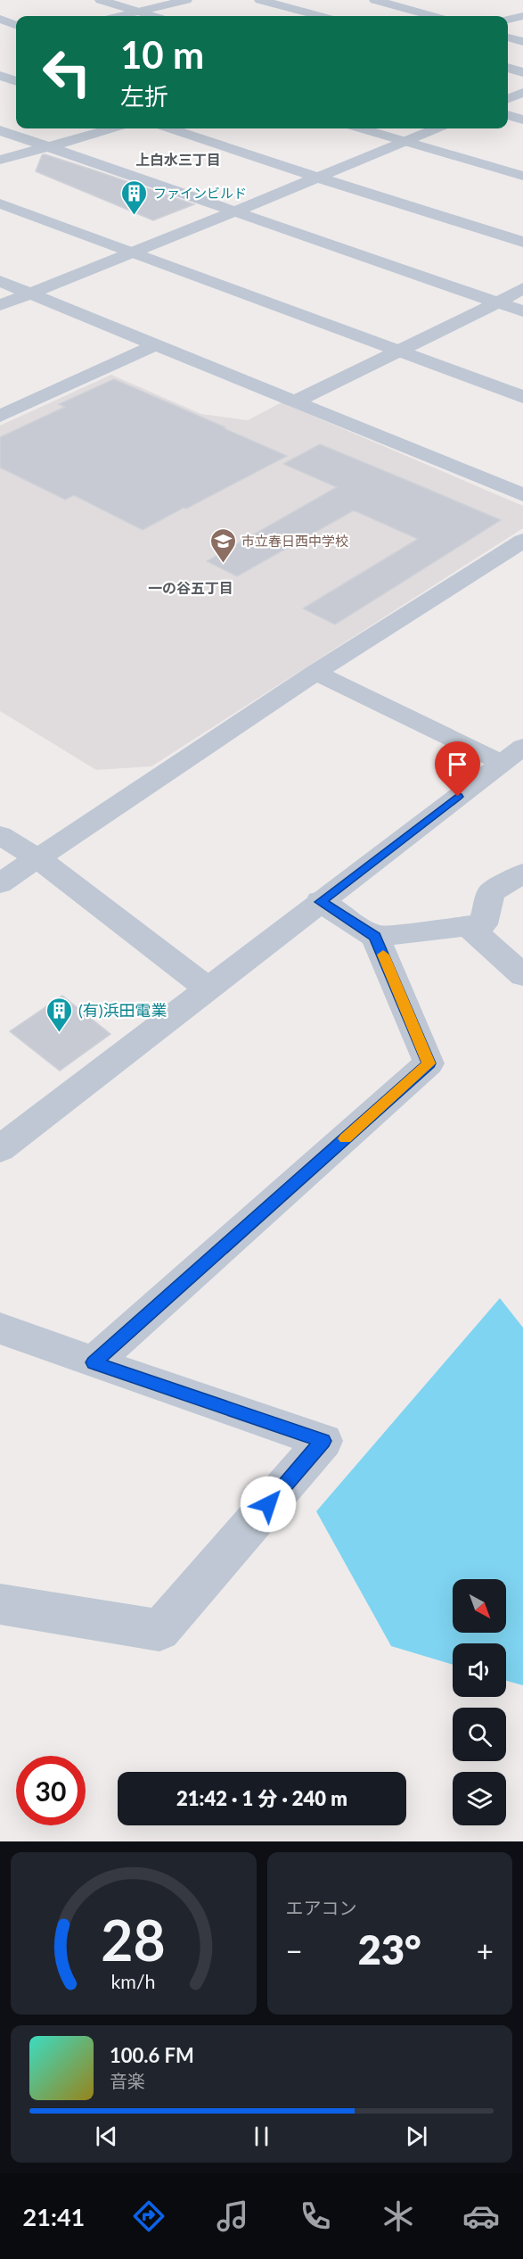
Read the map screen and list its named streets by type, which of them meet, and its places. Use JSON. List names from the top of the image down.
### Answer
{
  "districts": ["上白水三丁目", "一の谷五丁目"],
  "places": {
    "building": ["ファインビルド", "(有)浜田電業"],
    "school or university": ["市立春日西中学校"]
  },
  "north": "bottom right",
  "page": {
    "turn": ["10 m", "左折"],
    "limit": "30",
    "trip": "21:42 · 1 分 · 240 m",
    "tile": "エアコン",
    "heat": ["−", "23°", "+"],
    "song": ["100.6 FM", "音楽"],
    "tabs": "21:41",
    "gauge": ["28", "km/h"]
  }
}
